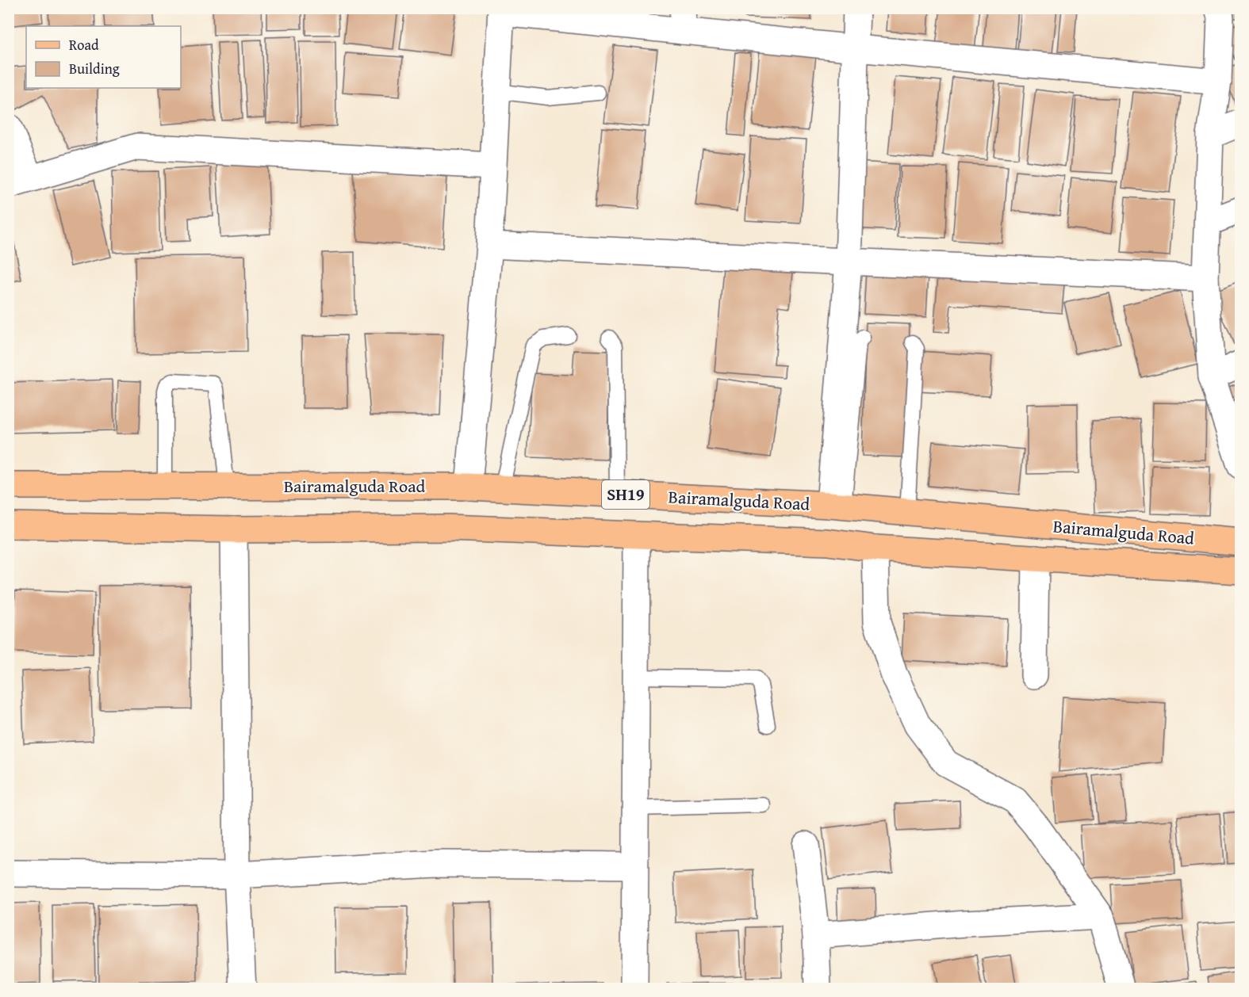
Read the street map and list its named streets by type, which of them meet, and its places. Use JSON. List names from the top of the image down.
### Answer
{
  "streets": {
    "main road": ["Bairamalguda Road", "SH19"]
  },
  "legend": ["Road", "Building"]
}
